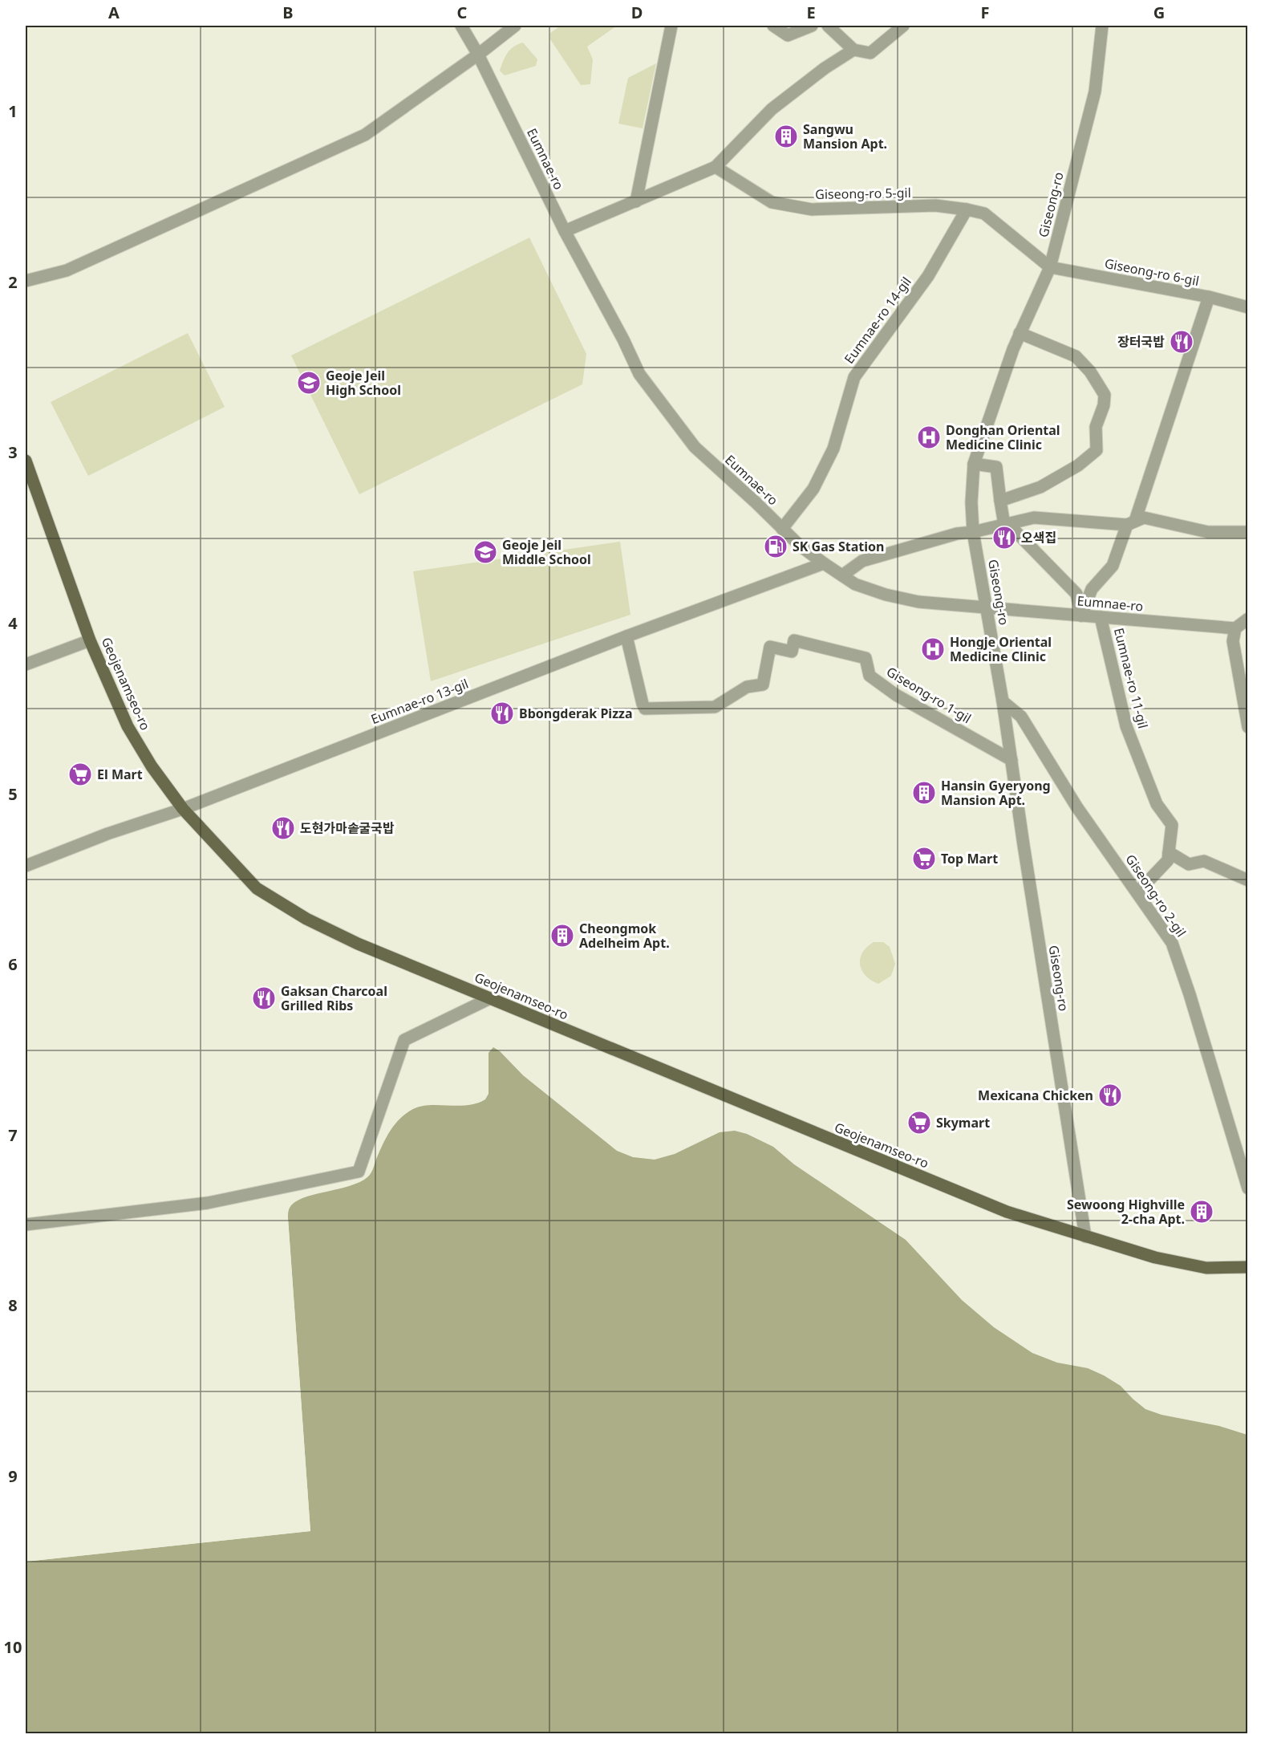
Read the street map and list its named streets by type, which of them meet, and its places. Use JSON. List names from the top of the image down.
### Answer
{
  "streets": {
    "main road": ["Geojenamseo-ro"],
    "street": [
      "Eumnae-ro",
      "Giseong-ro 5-gil",
      "Giseong-ro",
      "Giseong-ro 6-gil",
      "Eumnae-ro 14-gil",
      "Eumnae-ro 11-gil",
      "Giseong-ro 1-gil",
      "Eumnae-ro 13-gil",
      "Giseong-ro 2-gil"
    ]
  },
  "crossings": [
    ["Eumnae-ro", "Giseong-ro"],
    ["Eumnae-ro", "Eumnae-ro 14-gil"],
    ["Eumnae-ro", "Eumnae-ro 11-gil"],
    ["Eumnae-ro", "Eumnae-ro 13-gil"],
    ["Giseong-ro 5-gil", "Giseong-ro"],
    ["Giseong-ro 5-gil", "Giseong-ro 6-gil"],
    ["Giseong-ro 5-gil", "Eumnae-ro 14-gil"],
    ["Giseong-ro", "Giseong-ro 6-gil"],
    ["Giseong-ro", "Geojenamseo-ro"],
    ["Giseong-ro", "Giseong-ro 1-gil"],
    ["Giseong-ro", "Giseong-ro 2-gil"],
    ["Geojenamseo-ro", "Eumnae-ro 13-gil"],
    ["Giseong-ro 1-gil", "Eumnae-ro 13-gil"]
  ],
  "places": {
    "building": [
      "Sangwu Mansion Apt.",
      "Hansin Gyeryong Mansion Apt.",
      "Cheongmok Adelheim Apt.",
      "Sewoong Highville 2-cha Apt."
    ],
    "restaurant": [
      "장터국밥",
      "오색집",
      "Bbongderak Pizza",
      "도현가마솥굴국밥",
      "Gaksan Charcoal Grilled Ribs",
      "Mexicana Chicken"
    ],
    "school or university": ["Geoje Jeil High School", "Geoje Jeil Middle School"],
    "hospital": ["Donghan Oriental Medicine Clinic", "Hongje Oriental Medicine Clinic"],
    "fuel station": ["SK Gas Station"],
    "supermarket": ["El Mart", "Top Mart", "Skymart"]
  },
  "grid": {
    "columns": [
      "A",
      "B",
      "C",
      "D",
      "E",
      "F",
      "G"
    ],
    "rows": [
      "1",
      "2",
      "3",
      "4",
      "5",
      "6",
      "7",
      "8",
      "9",
      "10"
    ]
  }
}
